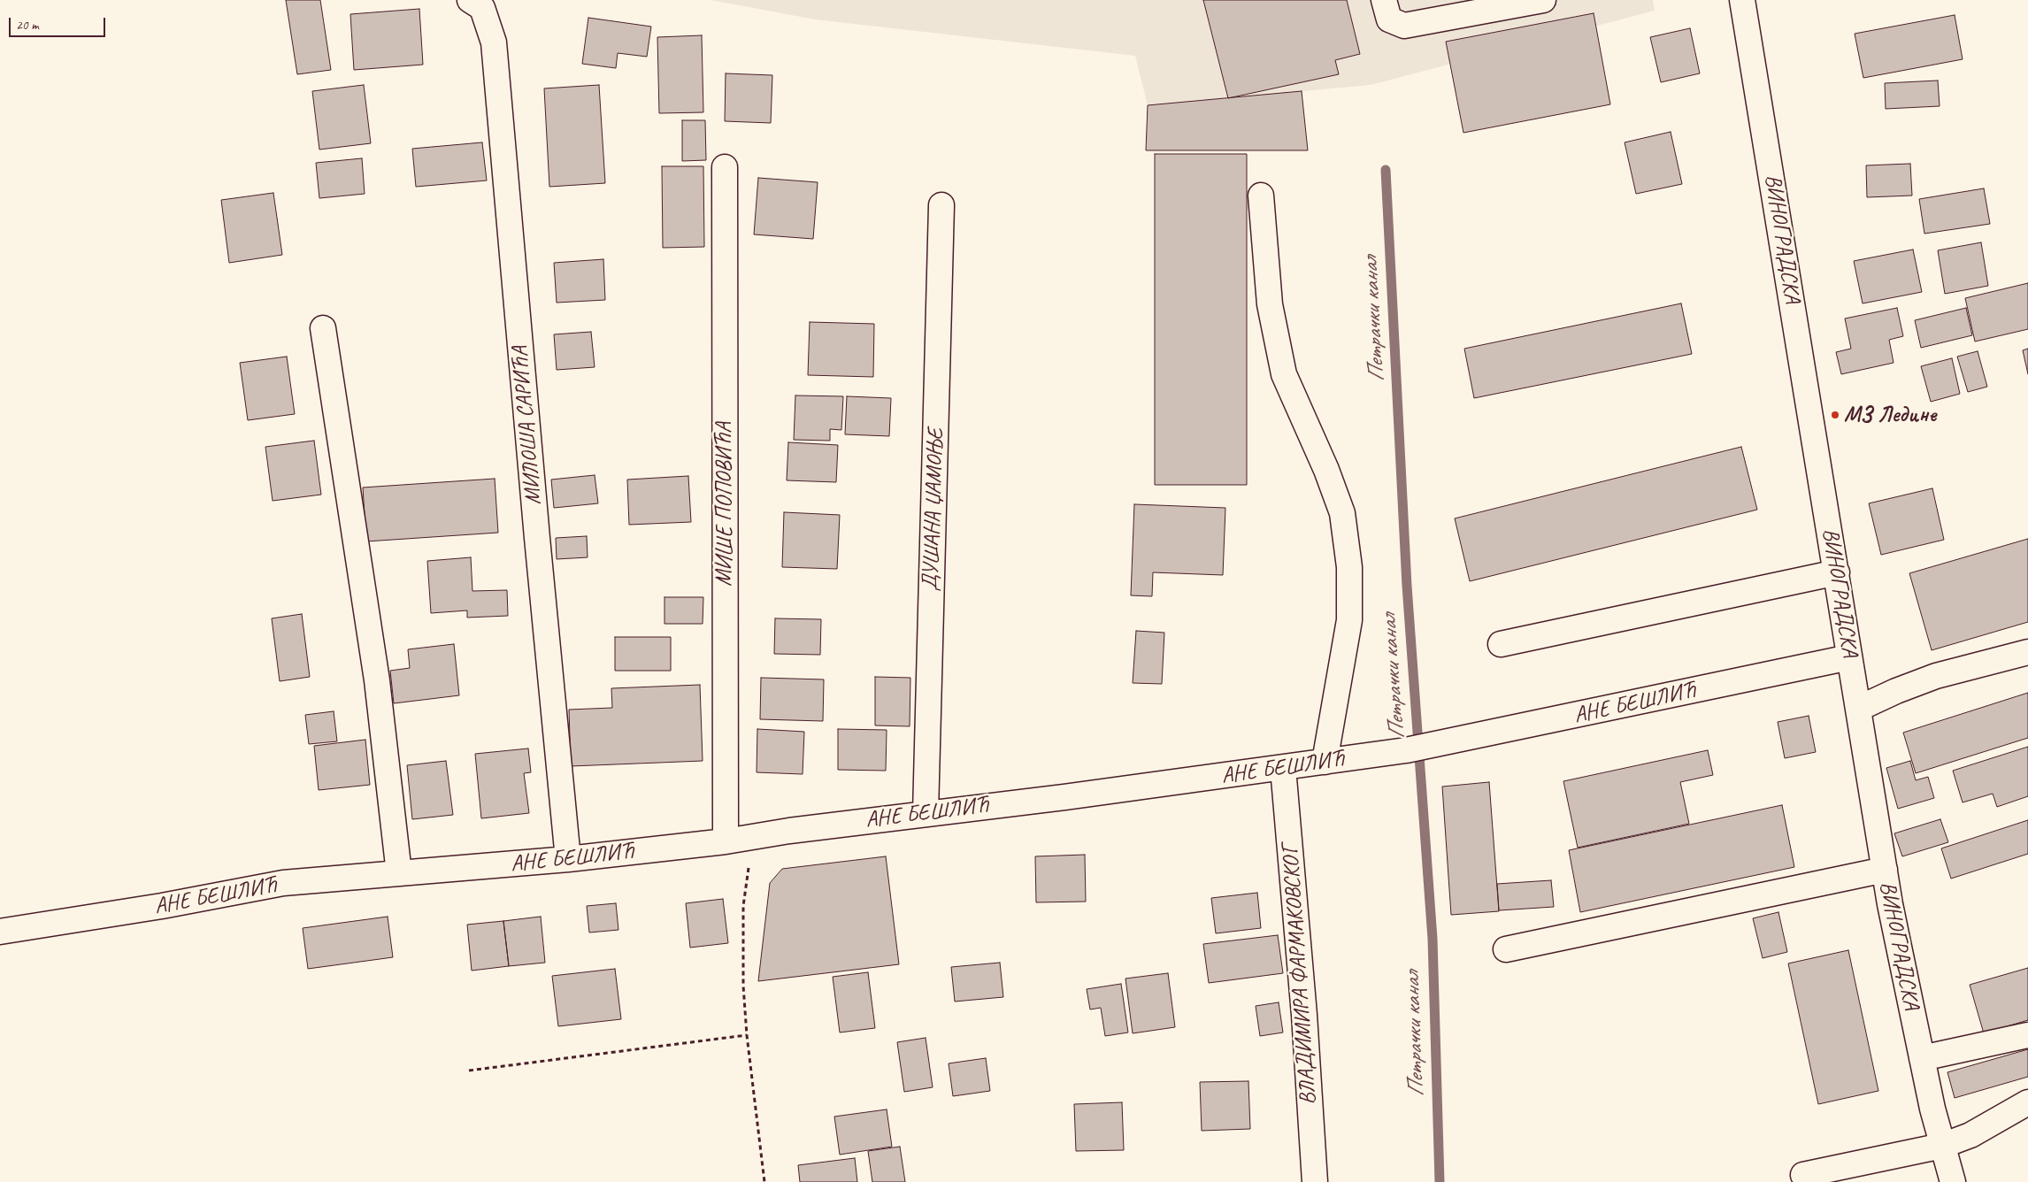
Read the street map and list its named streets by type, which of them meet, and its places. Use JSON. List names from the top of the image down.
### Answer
{
  "streets": {
    "street": [
      "ВИНОГРАДСКА",
      "МИЛОША САРИЋА",
      "МИШЕ ПОПОВИЋА",
      "ДУШАНА ЏАМОЊЕ",
      "АНЕ БЕШЛИЋ",
      "ВЛАДИМИРА ФАРМАКОВСКОГ"
    ]
  },
  "crossings": [
    ["ВИНОГРАДСКА", "АНЕ БЕШЛИЋ"],
    ["МИЛОША САРИЋА", "АНЕ БЕШЛИЋ"],
    ["МИШЕ ПОПОВИЋА", "АНЕ БЕШЛИЋ"],
    ["ДУШАНА ЏАМОЊЕ", "АНЕ БЕШЛИЋ"],
    ["АНЕ БЕШЛИЋ", "ВЛАДИМИРА ФАРМАКОВСКОГ"]
  ],
  "water": ["Петрачки канал"],
  "places": ["МЗ Ледине"],
  "scale_bar": "20 m"
}
